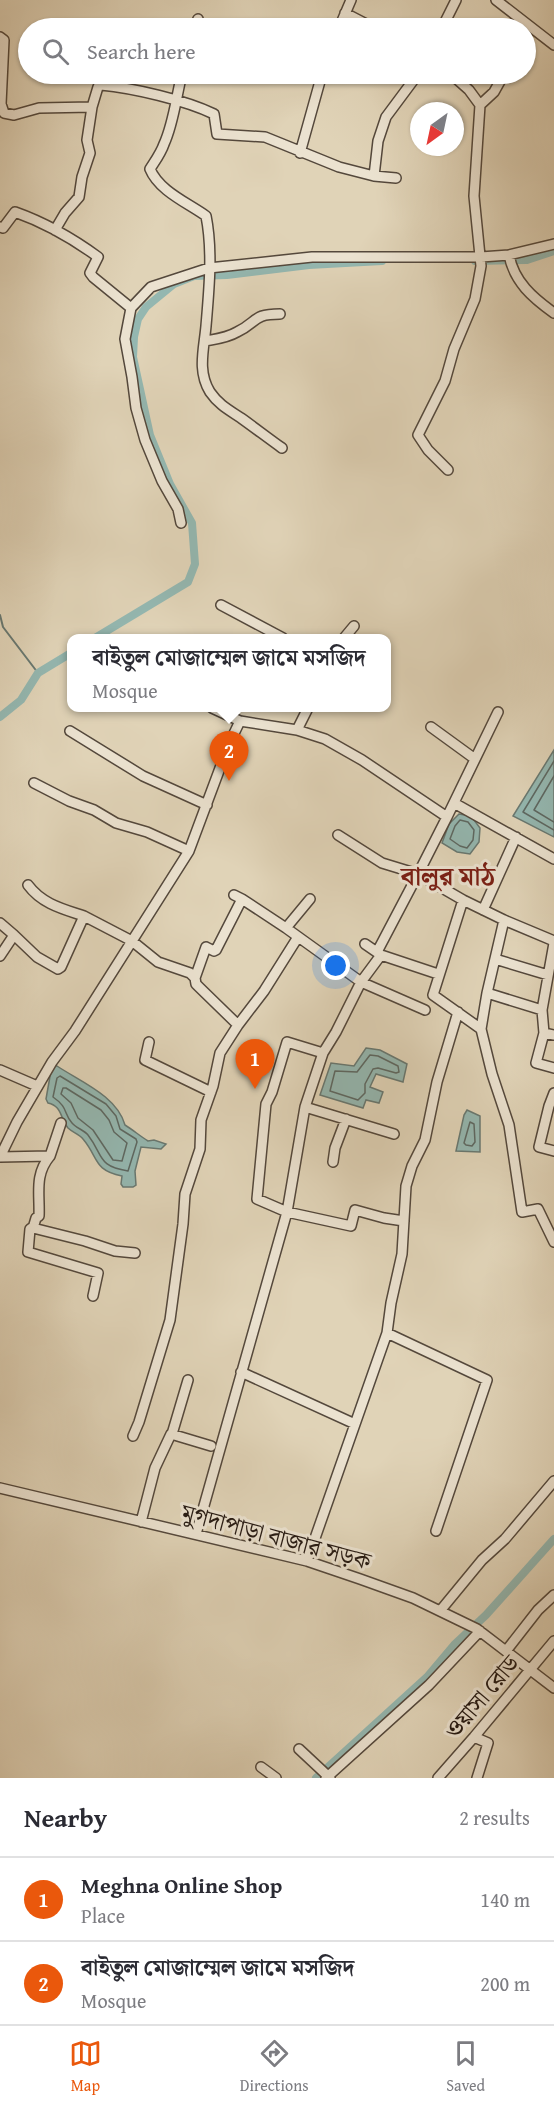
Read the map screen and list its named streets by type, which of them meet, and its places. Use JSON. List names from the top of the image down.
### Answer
{
  "streets": {
    "street": ["মুগদাপাড়া বাজার সড়ক", "ওয়াসা রোড"]
  },
  "crossings": [
    ["মুগদাপাড়া বাজার সড়ক", "ওয়াসা রোড"]
  ],
  "districts": ["বালুর মাঠ"],
  "north": "bottom left",
  "page": {
    "search": "Search here",
    "popup": ["বাইতুল মোজাম্মেল জামে মসজিদ", "Mosque"],
    "pins": ["2", "1"],
    "heading": ["Nearby", "2 results"],
    "list": [
      {
        "mark": "1",
        "name": "Meghna Online Shop",
        "note": "Place",
        "value": "140 m"
      },
      {
        "mark": "2",
        "name": "বাইতুল মোজাম্মেল জামে মসজিদ",
        "note": "Mosque",
        "value": "200 m"
      }
    ],
    "nav": ["Map", "Directions", "Saved"]
  }
}
